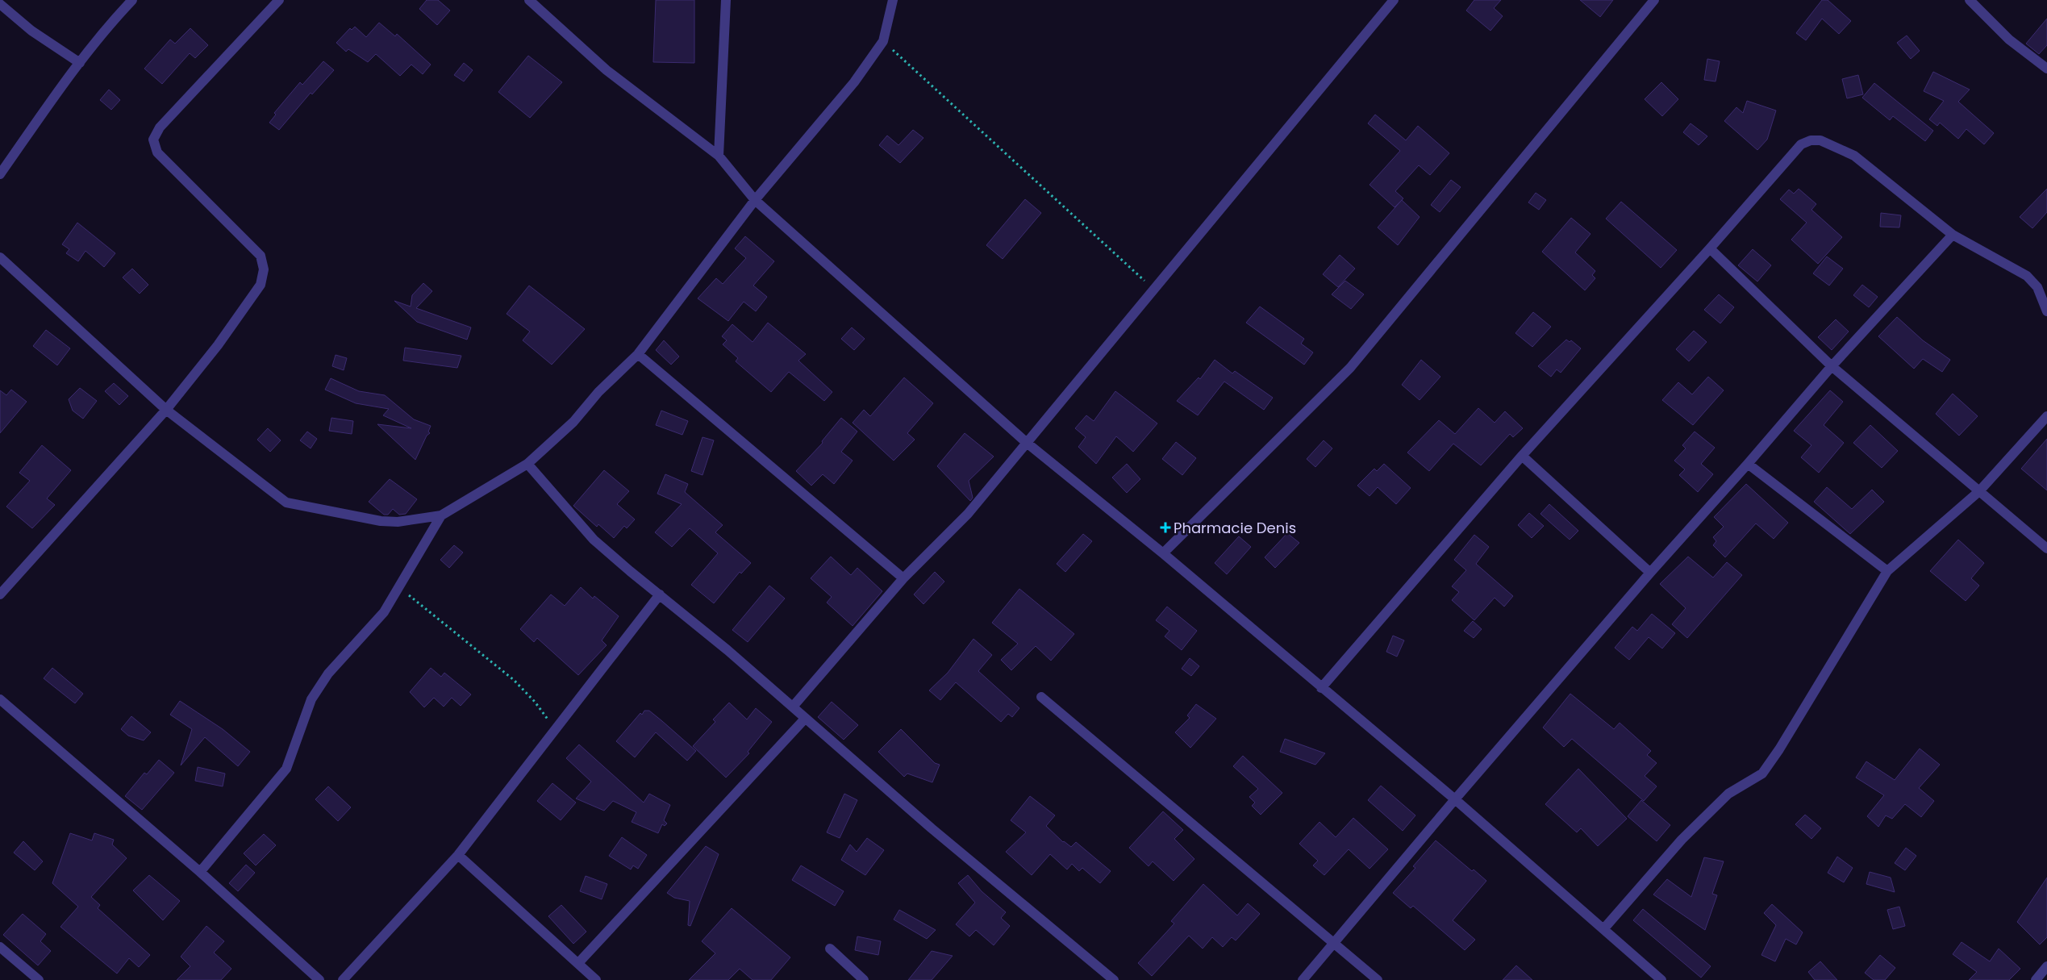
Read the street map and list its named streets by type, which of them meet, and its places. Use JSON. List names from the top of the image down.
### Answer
{
  "places": {
    "health": ["Pharmacie Denis"]
  }
}
